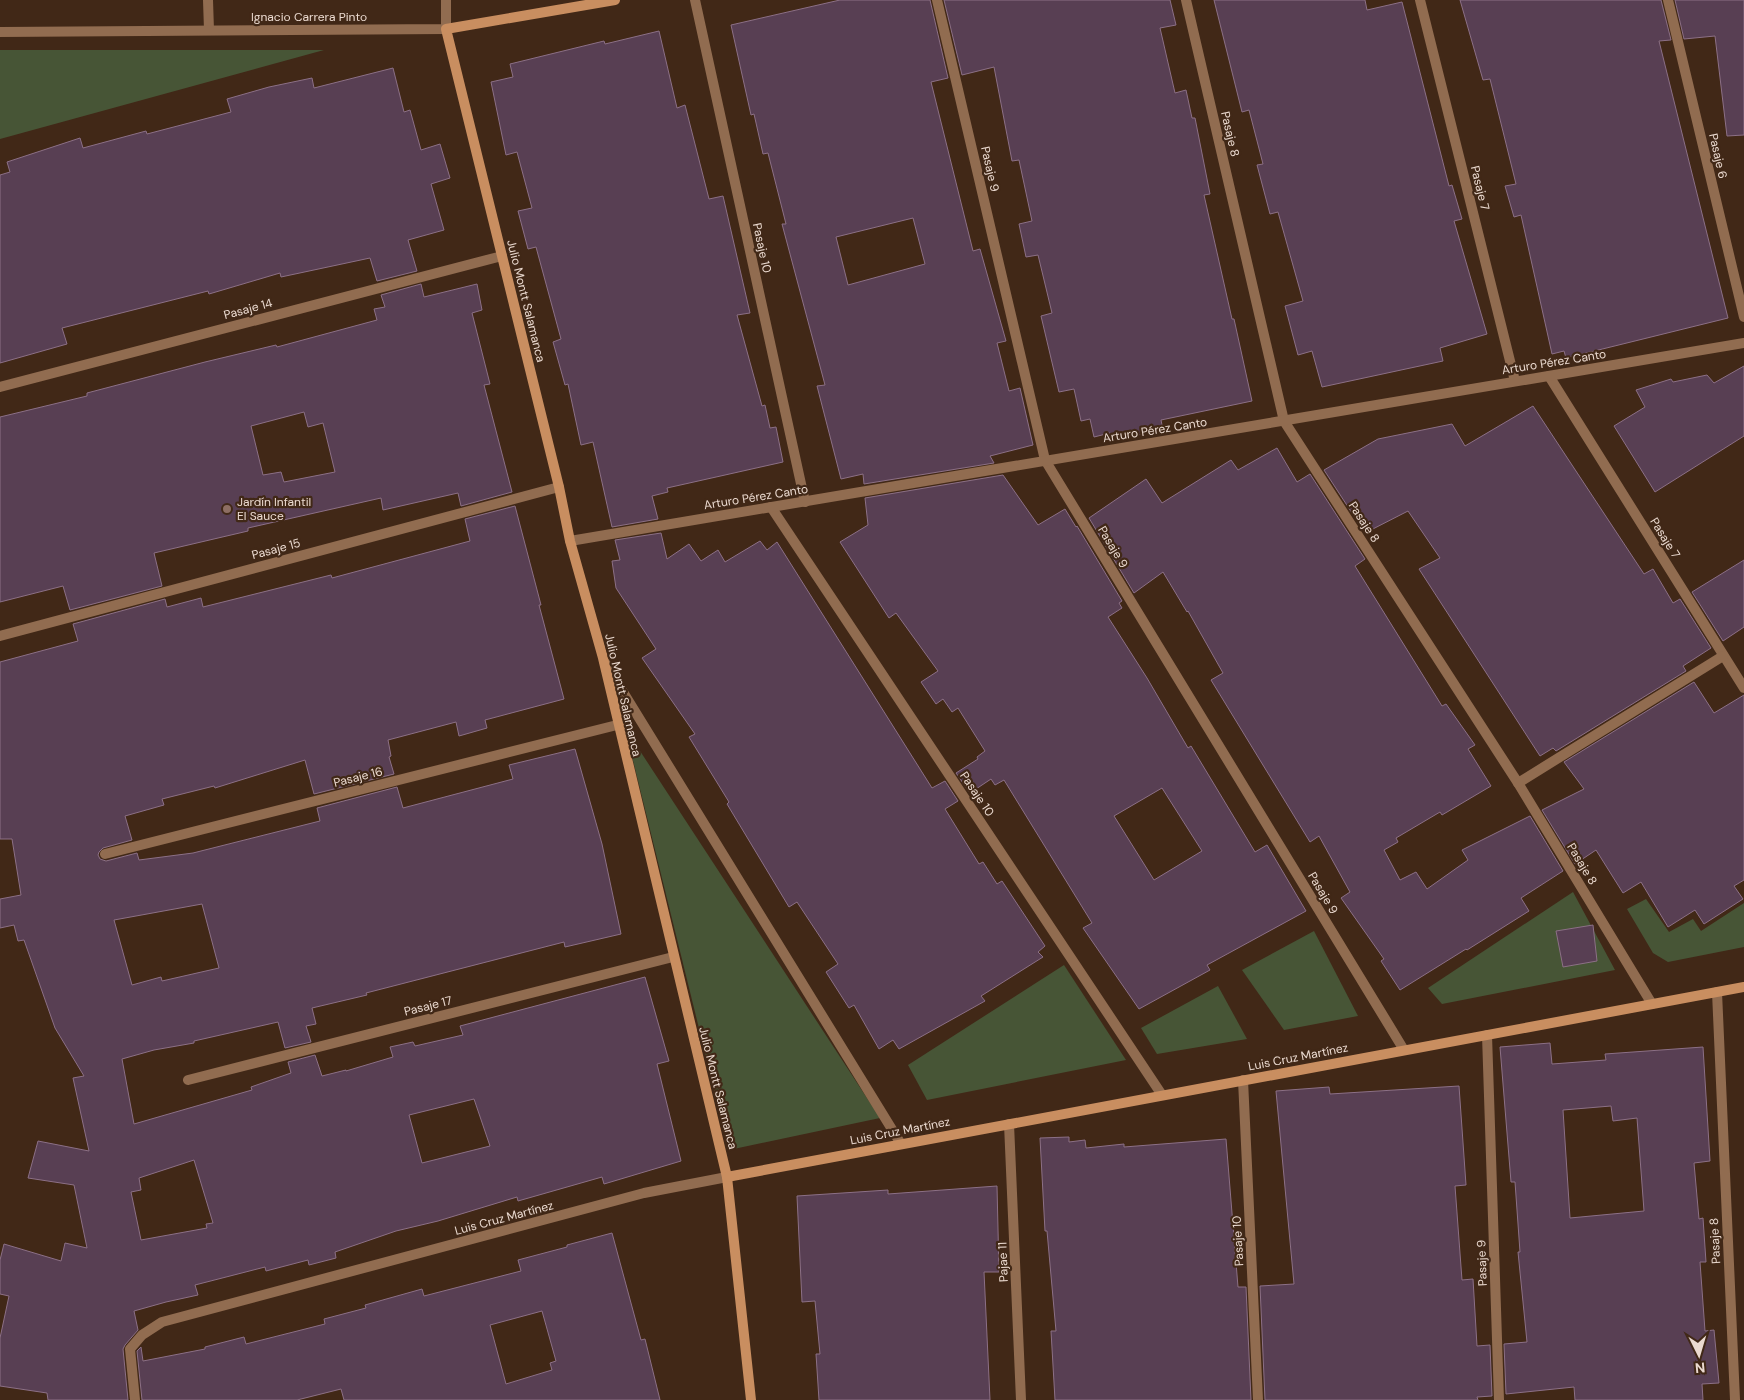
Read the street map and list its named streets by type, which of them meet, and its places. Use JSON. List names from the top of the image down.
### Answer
{
  "streets": {
    "street": [
      "Ignacio Carrera Pinto",
      "Pasaje 8",
      "Pasaje 6",
      "Pasaje 9",
      "Pasaje 7",
      "Pasaje 10",
      "Julio Montt Salamanca",
      "Pasaje 14",
      "Arturo Pérez Canto",
      "Pasaje 15",
      "Pasaje 16",
      "Pasaje 17",
      "Luis Cruz Martínez",
      "Pajae 11"
    ]
  },
  "crossings": [
    ["Ignacio Carrera Pinto", "Julio Montt Salamanca"],
    ["Pasaje 8", "Arturo Pérez Canto"],
    ["Pasaje 8", "Luis Cruz Martínez"],
    ["Pasaje 9", "Arturo Pérez Canto"],
    ["Pasaje 9", "Luis Cruz Martínez"],
    ["Pasaje 7", "Arturo Pérez Canto"],
    ["Pasaje 10", "Arturo Pérez Canto"],
    ["Pasaje 10", "Luis Cruz Martínez"],
    ["Julio Montt Salamanca", "Pasaje 14"],
    ["Julio Montt Salamanca", "Arturo Pérez Canto"],
    ["Julio Montt Salamanca", "Pasaje 15"],
    ["Julio Montt Salamanca", "Pasaje 16"],
    ["Julio Montt Salamanca", "Pasaje 17"],
    ["Julio Montt Salamanca", "Luis Cruz Martínez"],
    ["Luis Cruz Martínez", "Pajae 11"]
  ],
  "places": ["Jardín Infantil El Sauce"],
  "north": "bottom"
}
